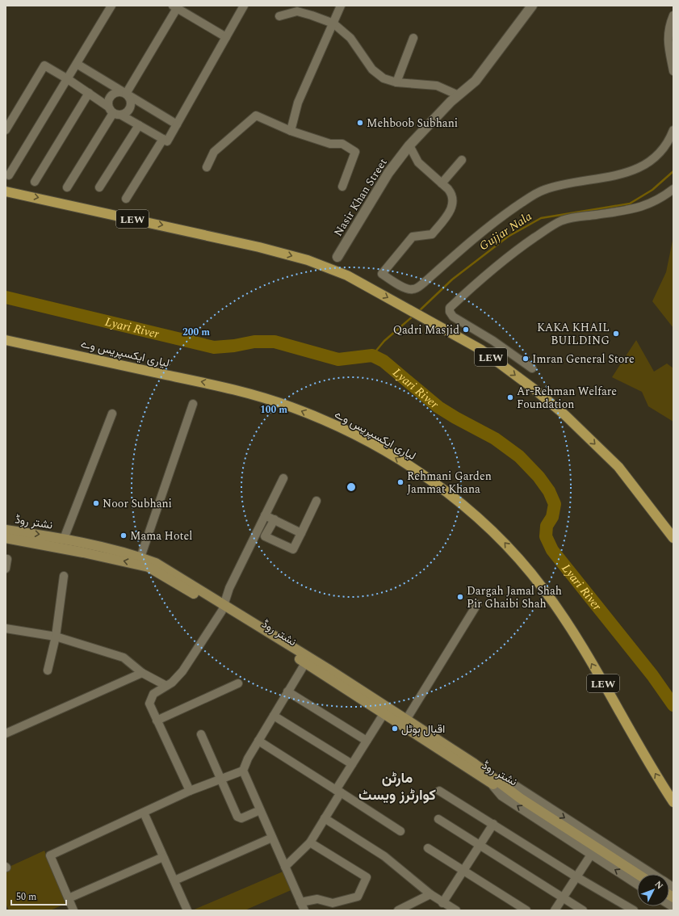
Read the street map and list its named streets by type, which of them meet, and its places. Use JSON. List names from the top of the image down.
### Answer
{
  "streets": {
    "highway": ["LEW", "لیاری ایکسپریس وے"],
    "main road": ["نشتر روڈ"],
    "street": ["Nasir Khan Street"]
  },
  "one_way": ["لیاری ایکسپریس وے"],
  "districts": ["مارٹن کوارٹرز ویسٹ"],
  "water": ["Gujjar Nala", "Lyari River"],
  "places": [
    "Mehboob Subhani",
    "Qadri Masjid",
    "KAKA KHAIL BUILDING",
    "Imran General Store",
    "Ar-Rehman Welfare Foundation",
    "Rehmani Garden Jammat Khana",
    "Noor Subhani",
    "Mama Hotel",
    "Dargah Jamal Shah Pir Ghaibi Shah",
    "اقبال ہوٹل"
  ],
  "scale_bar": "50 m",
  "north": "top right",
  "rings": ["200 m", "100 m"]
}
